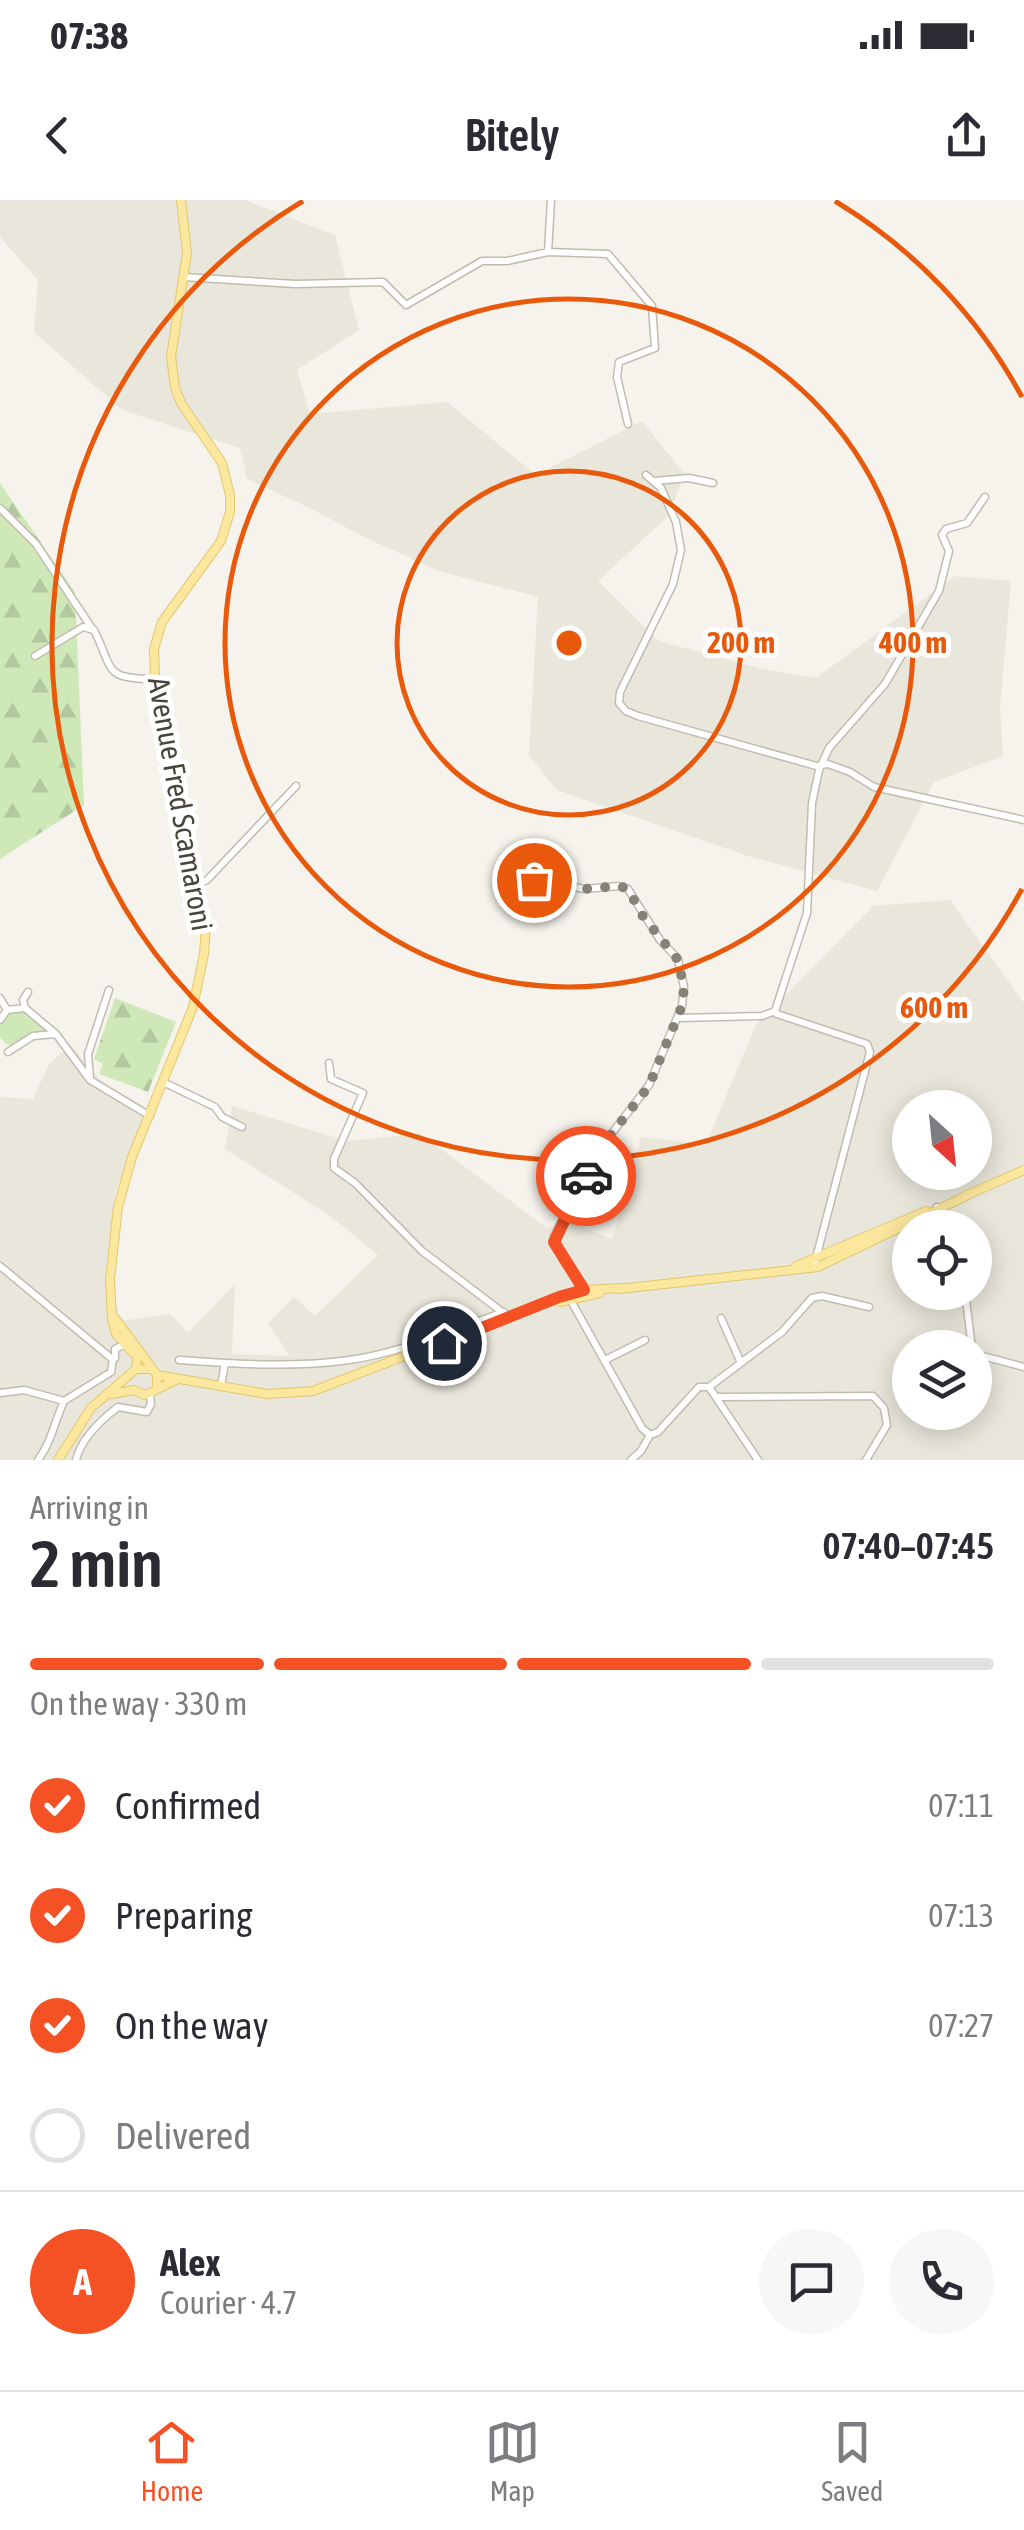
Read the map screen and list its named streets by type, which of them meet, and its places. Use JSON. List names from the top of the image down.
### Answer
{
  "streets": {
    "main road": ["Avenue Fred Scamaroni"]
  },
  "north": "bottom right",
  "page": {
    "status": "07:38",
    "header": "Bitely",
    "heading": ["2 min", "Arriving in", "07:40–07:45"],
    "panel": ["Alex", "Courier · 4.7"],
    "bar": "On the way · 330 m",
    "list": [
      ["Confirmed", "07:11"],
      ["Preparing", "07:13"],
      ["On the way", "07:27"],
      "Delivered"
    ],
    "round": "A",
    "tabs": ["Home", "Map", "Saved"]
  },
  "rings": ["200 m", "400 m", "600 m"]
}
